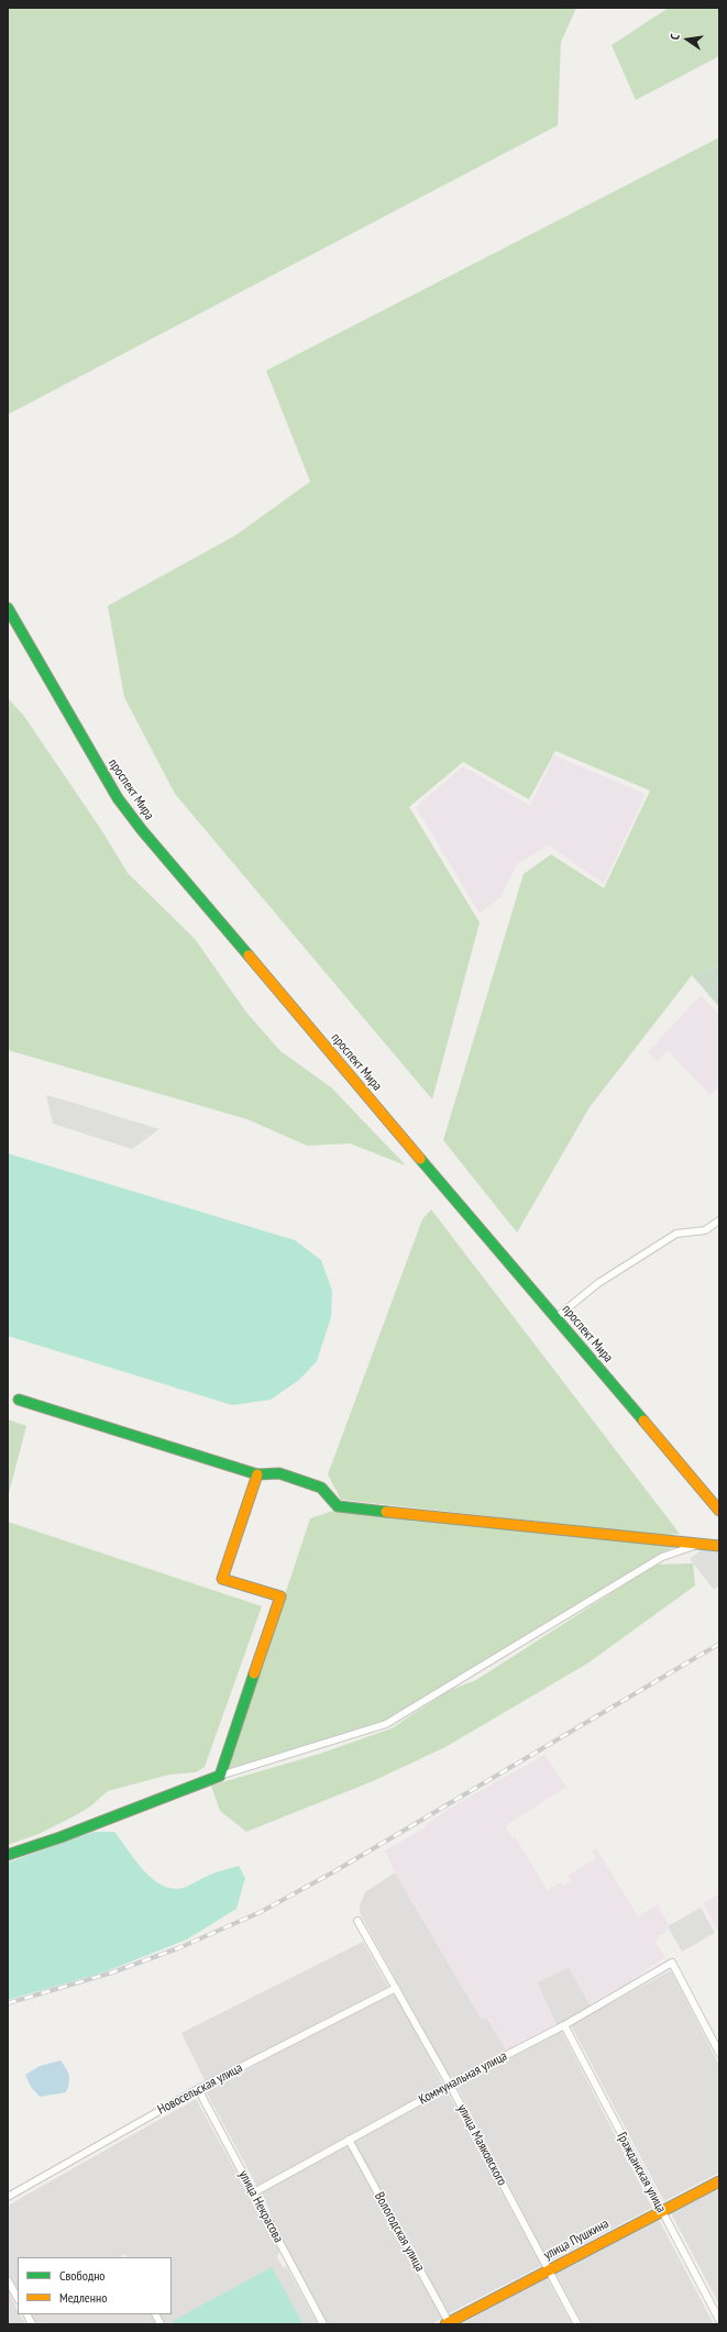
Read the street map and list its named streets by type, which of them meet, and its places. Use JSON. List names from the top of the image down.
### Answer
{
  "streets": {
    "street": [
      "проспект Мира",
      "Коммунальная улица",
      "Новосельская улица",
      "улица Маяковского",
      "Гражданская улица",
      "улица Некрасова",
      "Вологодская улица",
      "улица Пушкина"
    ]
  },
  "crossings": [
    ["Коммунальная улица", "улица Маяковского"],
    ["Коммунальная улица", "Гражданская улица"],
    ["Коммунальная улица", "улица Некрасова"],
    ["Коммунальная улица", "Вологодская улица"],
    ["Новосельская улица", "улица Маяковского"],
    ["Новосельская улица", "улица Некрасова"],
    ["улица Маяковского", "улица Пушкина"],
    ["Гражданская улица", "улица Пушкина"],
    ["Вологодская улица", "улица Пушкина"]
  ],
  "legend": ["Свободно", "Медленно"],
  "north": "left"
}
